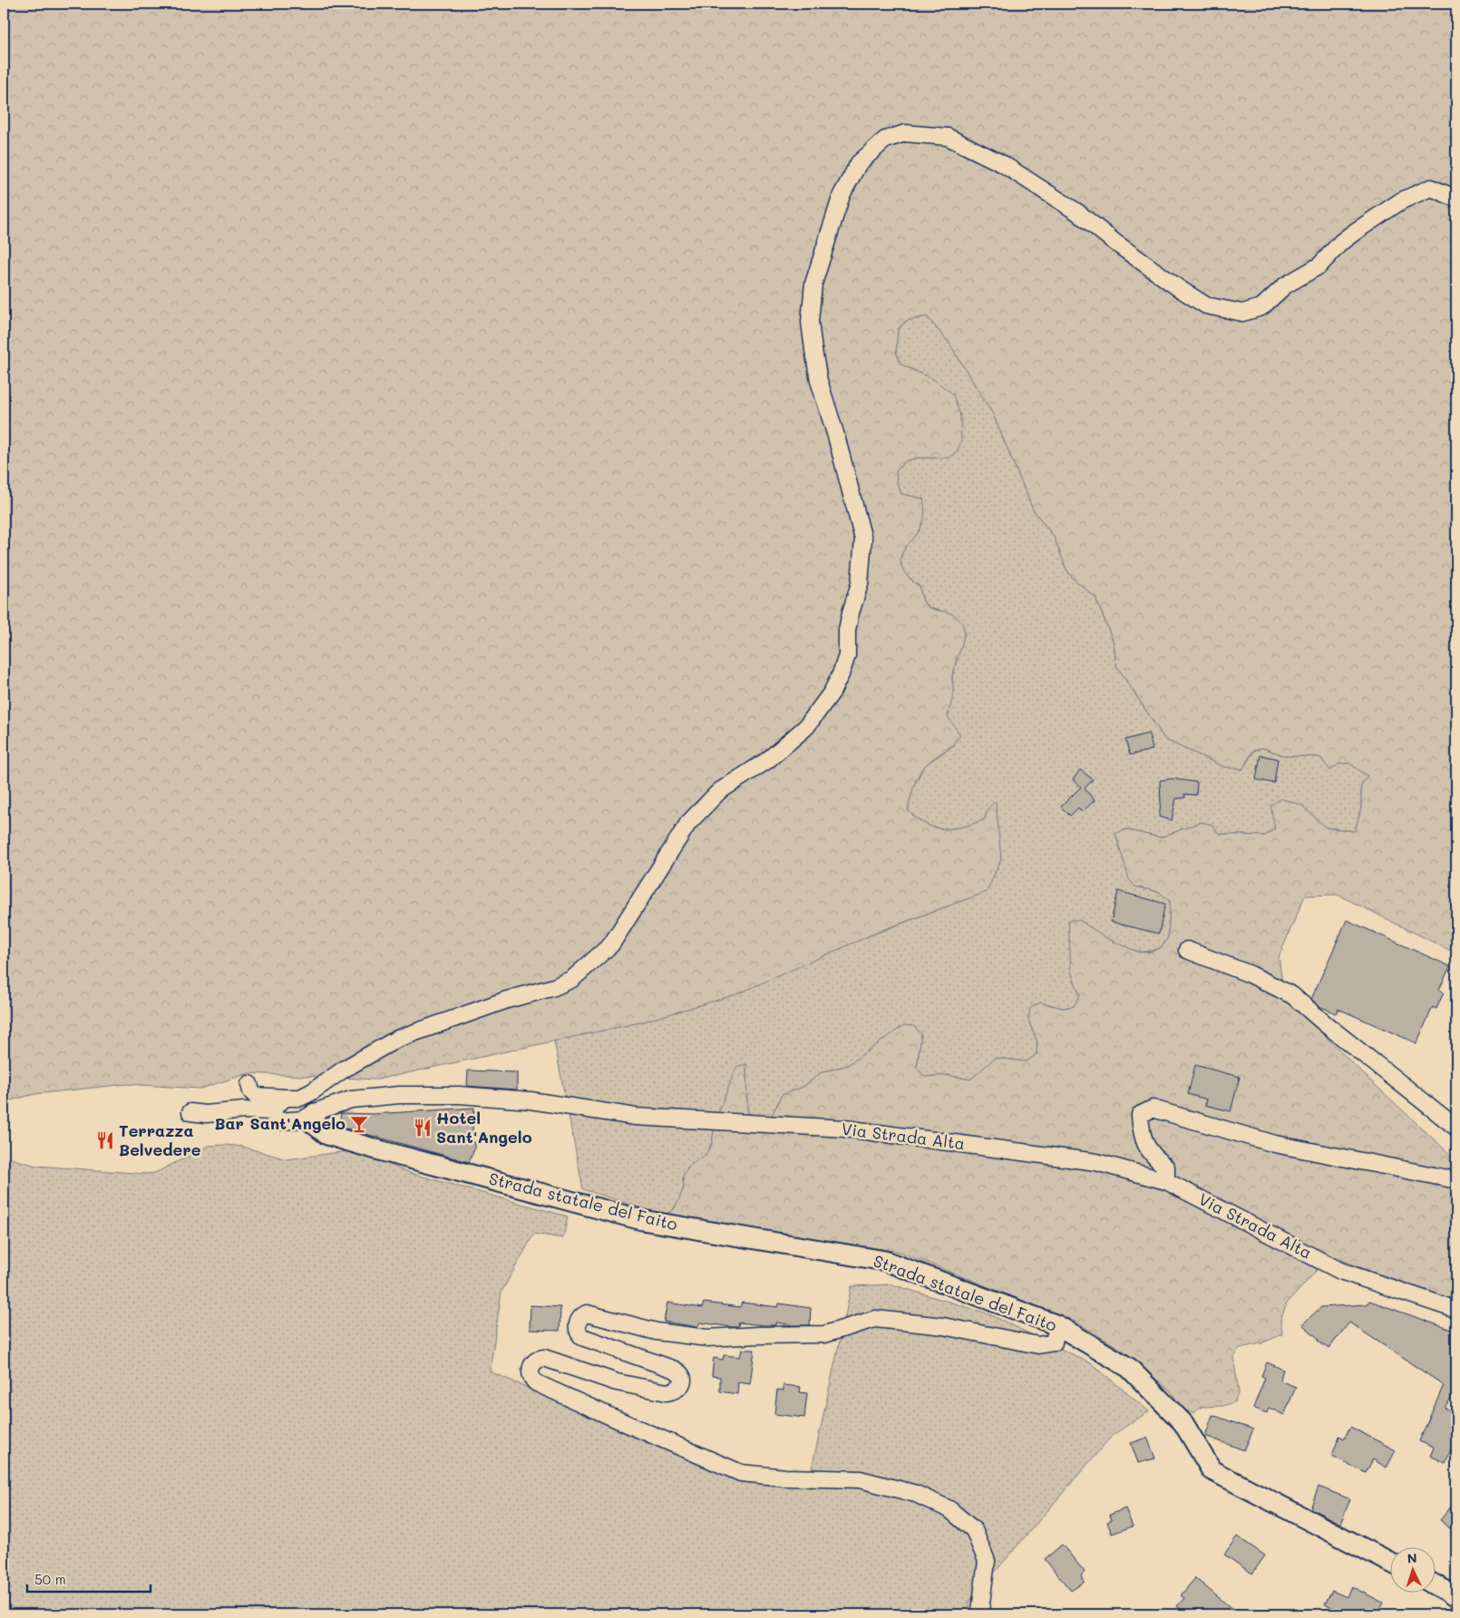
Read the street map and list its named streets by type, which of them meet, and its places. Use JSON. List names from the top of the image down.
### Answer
{
  "streets": {
    "street": ["Via Strada Alta", "Strada statale del Faito"]
  },
  "crossings": [
    ["Via Strada Alta", "Strada statale del Faito"]
  ],
  "places": {
    "bar": ["Bar Sant'Angelo"],
    "restaurant": ["Hotel Sant'Angelo", "Terrazza Belvedere"]
  },
  "scale_bar": "50 m",
  "north": "top"
}
